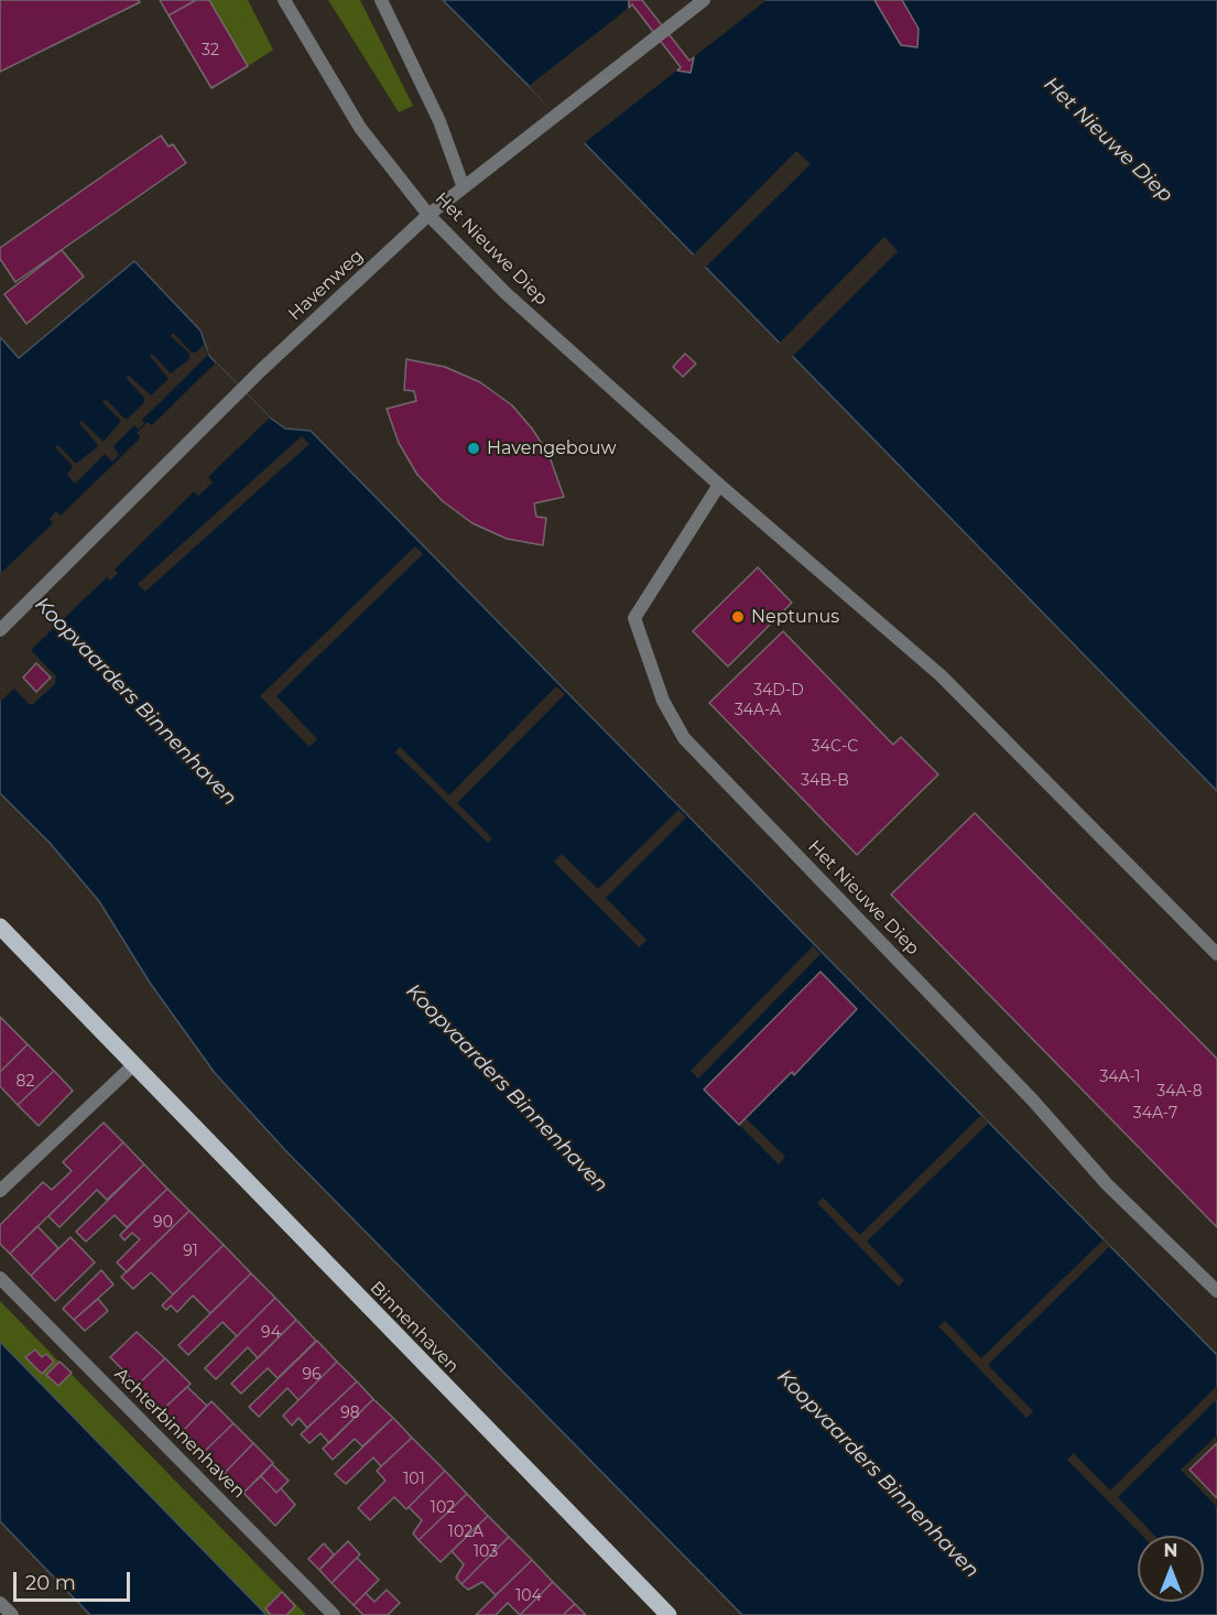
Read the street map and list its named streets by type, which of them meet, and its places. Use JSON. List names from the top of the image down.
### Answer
{
  "streets": {
    "main road": ["Binnenhaven"],
    "street": ["Het Nieuwe Diep", "Havenweg", "Achterbinnenhaven"]
  },
  "crossings": [
    ["Het Nieuwe Diep", "Havenweg"]
  ],
  "water": ["Het Nieuwe Diep", "Koopvaarders Binnenhaven"],
  "places": ["Havengebouw", "Neptunus"],
  "house_numbers": [
    "32",
    "34D-D",
    "34A-A",
    "34C-C",
    "34B-B",
    "34A-1",
    "82",
    "34A-8",
    "34A-7",
    "90",
    "91",
    "94",
    "96",
    "98",
    "101",
    "102",
    "102A",
    "103",
    "104"
  ],
  "scale_bar": "20 m",
  "north": "top"
}
